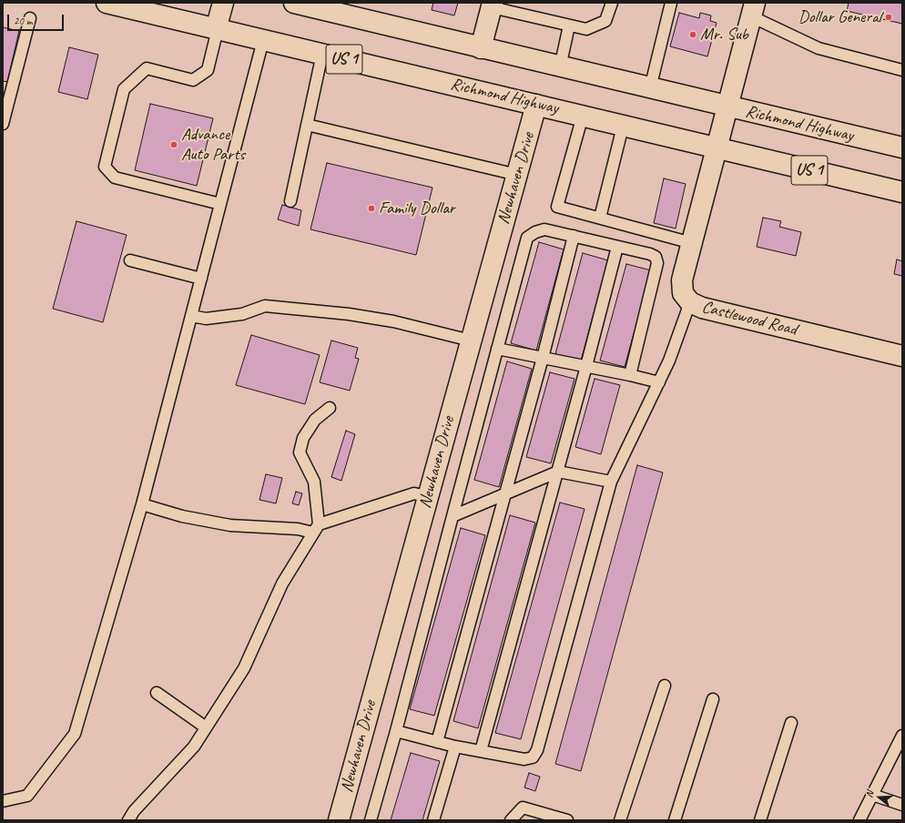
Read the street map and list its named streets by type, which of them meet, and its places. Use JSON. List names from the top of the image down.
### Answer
{
  "streets": {
    "main road": [
      "US 1",
      "Richmond Highway",
      "Newhaven Drive",
      "Castlewood Road"
    ]
  },
  "crossings": [
    ["Richmond Highway", "Newhaven Drive"],
    ["Richmond Highway", "Castlewood Road"]
  ],
  "places": [
    "Dollar General",
    "Mr. Sub",
    "Advance Auto Parts",
    "Family Dollar"
  ],
  "scale_bar": "20 m",
  "north": "left"
}
